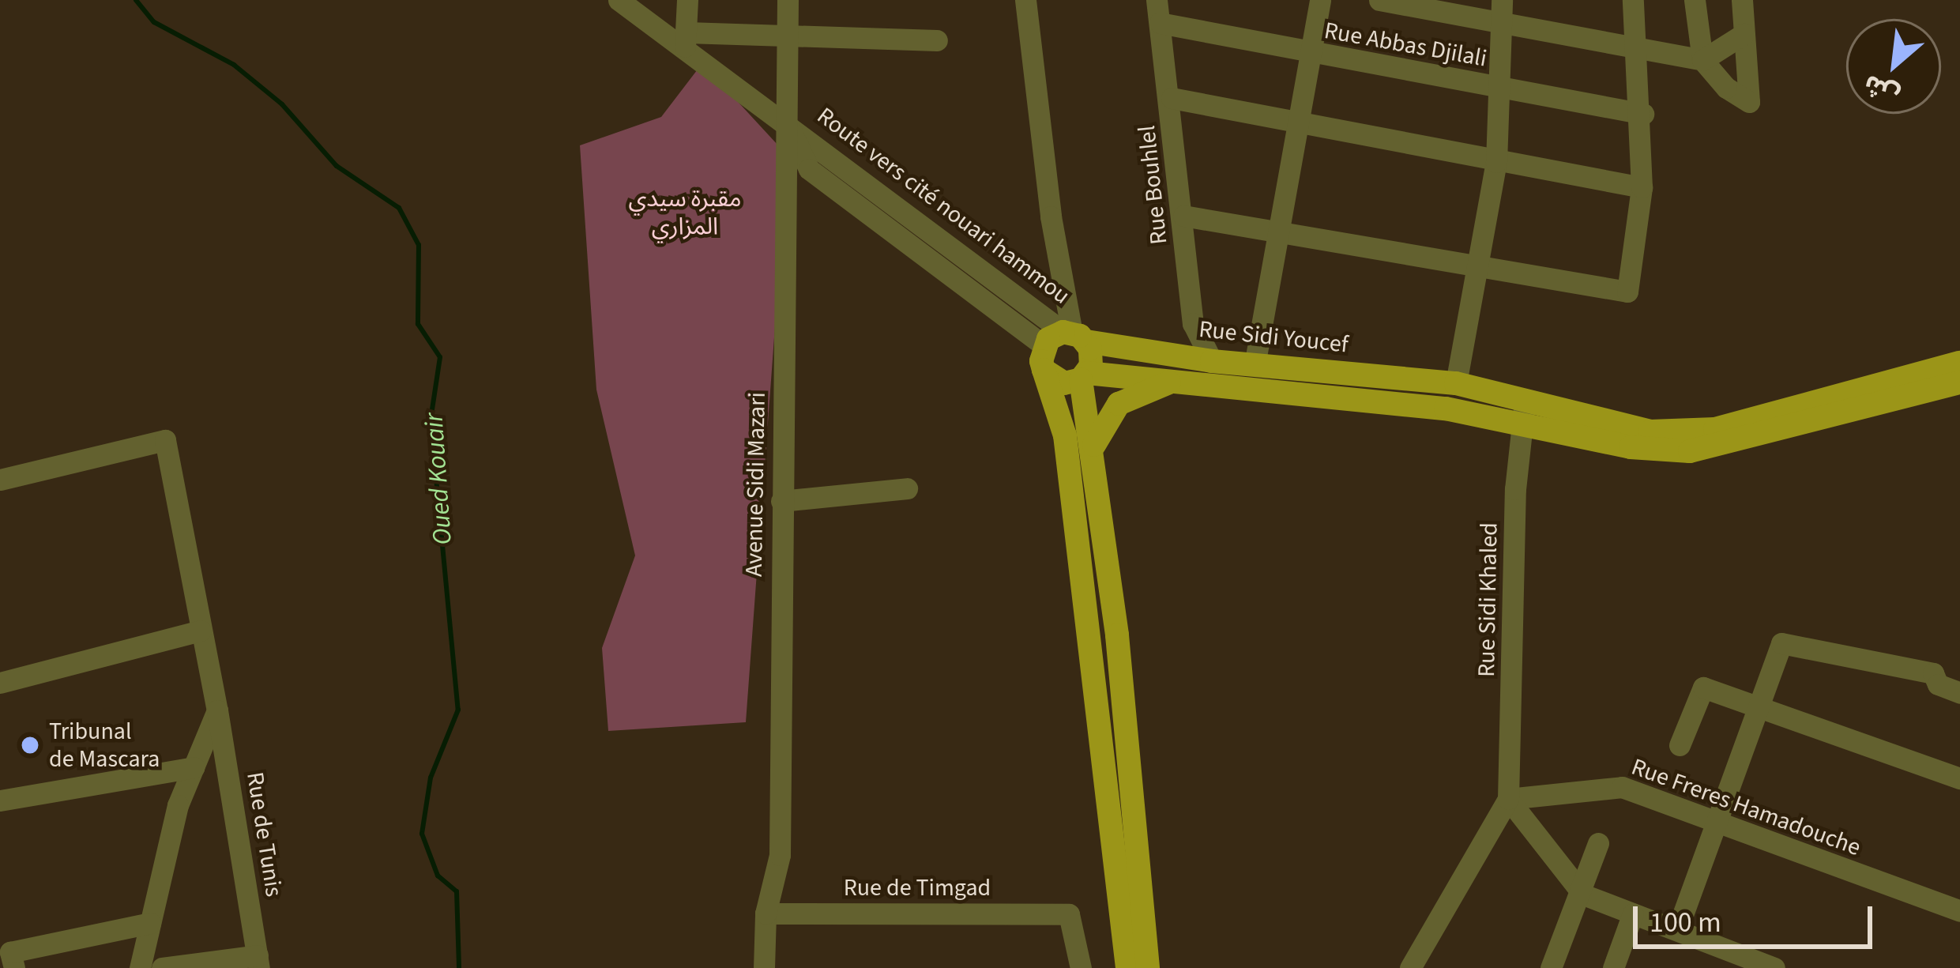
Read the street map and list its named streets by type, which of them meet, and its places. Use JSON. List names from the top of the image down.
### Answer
{
  "streets": {
    "main road": ["Rue Sidi Youcef"],
    "street": [
      "Rue Abbas Djilali",
      "Rue Bouhlel",
      "Route vers cité nouari hammou",
      "Avenue Sidi Mazari",
      "Rue Sidi Khaled",
      "Rue Freres Hamadouche",
      "Rue de Tunis",
      "Rue de Timgad"
    ]
  },
  "crossings": [
    ["Rue Abbas Djilali", "Rue Bouhlel"],
    ["Rue Bouhlel", "Rue Sidi Youcef"],
    ["Route vers cité nouari hammou", "Rue Sidi Youcef"],
    ["Route vers cité nouari hammou", "Avenue Sidi Mazari"],
    ["Rue Sidi Youcef", "Rue Sidi Khaled"],
    ["Avenue Sidi Mazari", "Rue de Timgad"],
    ["Rue Sidi Khaled", "Rue Freres Hamadouche"]
  ],
  "water": ["Oued Kouair"],
  "parks": ["مقبرة سيدي المزاري"],
  "places": ["Tribunal de Mascara"],
  "scale_bar": "100 m",
  "north": "bottom left"
}
